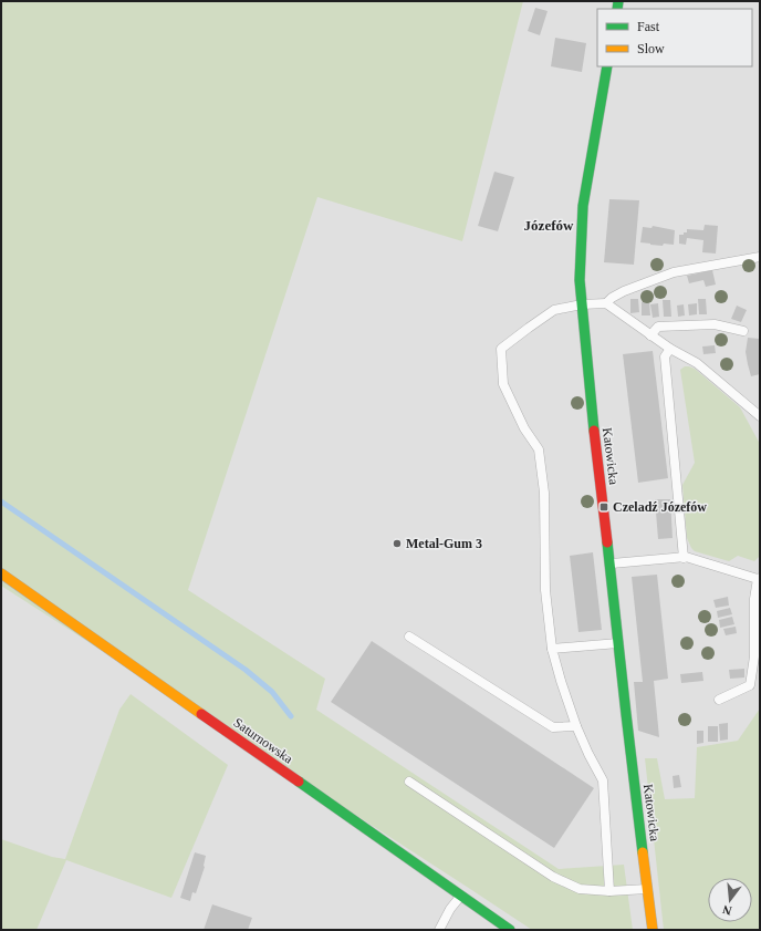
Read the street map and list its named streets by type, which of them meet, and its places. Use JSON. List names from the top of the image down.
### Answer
{
  "streets": {
    "street": ["Katowicka", "Saturnowska"]
  },
  "districts": ["Józefów"],
  "places": {
    "transit": ["Czeladź Józefów"],
    "other": ["Metal-Gum 3"]
  },
  "legend": ["Fast", "Slow"],
  "north": "bottom"
}
